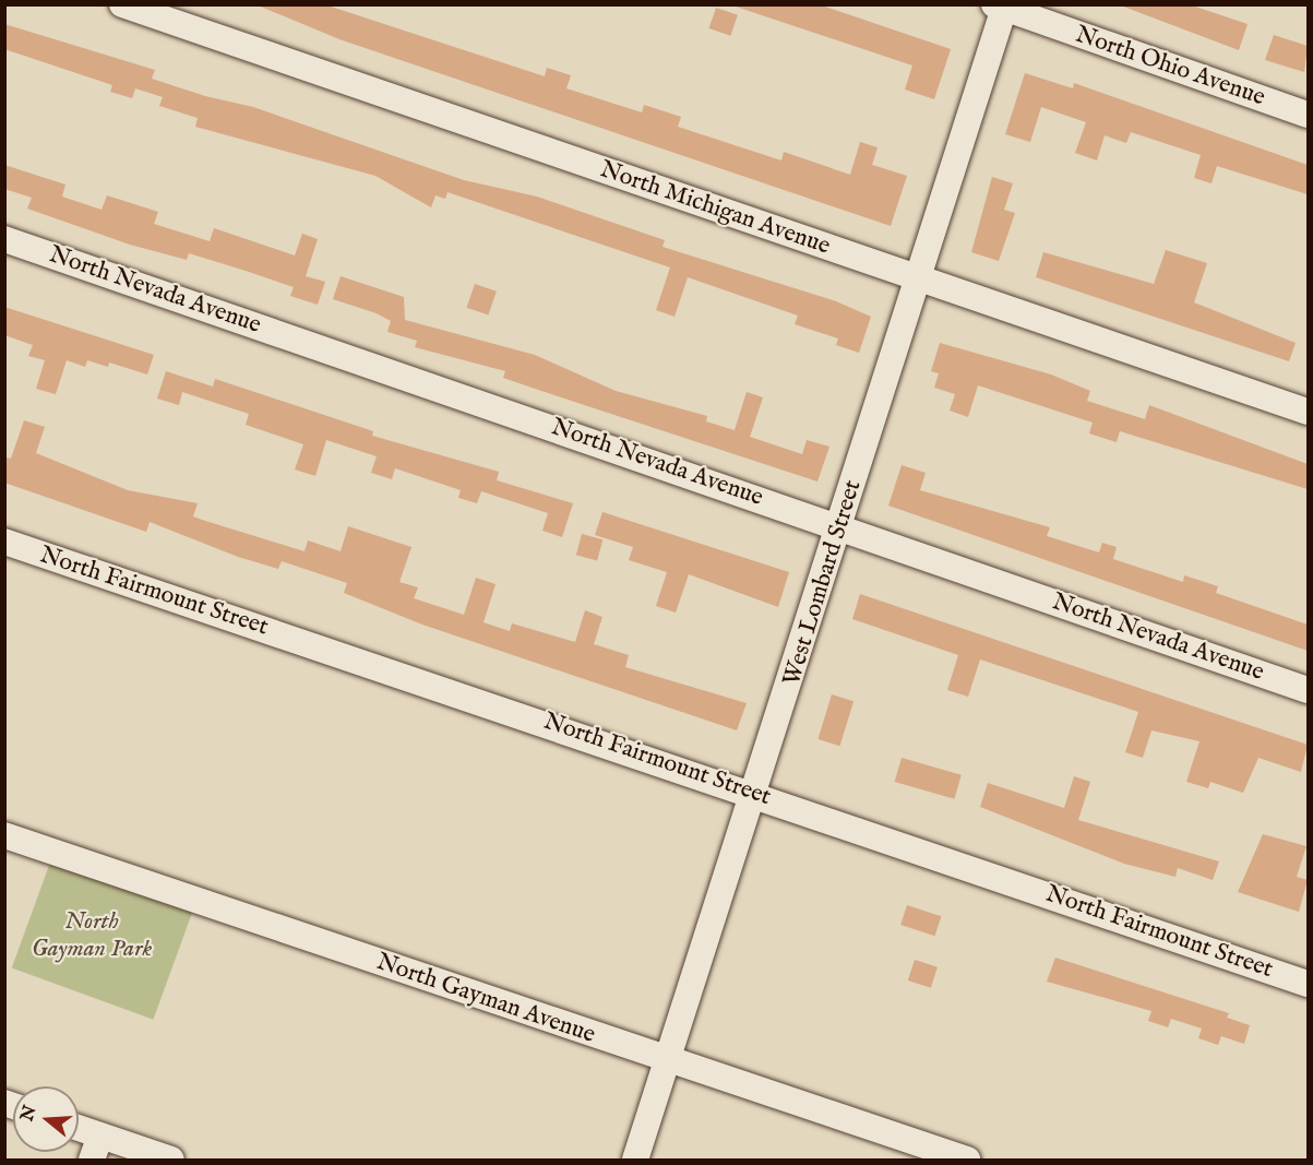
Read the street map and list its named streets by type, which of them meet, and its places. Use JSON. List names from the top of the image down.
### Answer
{
  "streets": {
    "street": [
      "North Ohio Avenue",
      "North Michigan Avenue",
      "North Nevada Avenue",
      "West Lombard Street",
      "North Fairmount Street",
      "North Gayman Avenue"
    ]
  },
  "crossings": [
    ["North Ohio Avenue", "West Lombard Street"],
    ["North Michigan Avenue", "West Lombard Street"],
    ["North Nevada Avenue", "West Lombard Street"],
    ["West Lombard Street", "North Fairmount Street"],
    ["West Lombard Street", "North Gayman Avenue"]
  ],
  "parks": ["North Gayman Park"],
  "north": "left"
}
